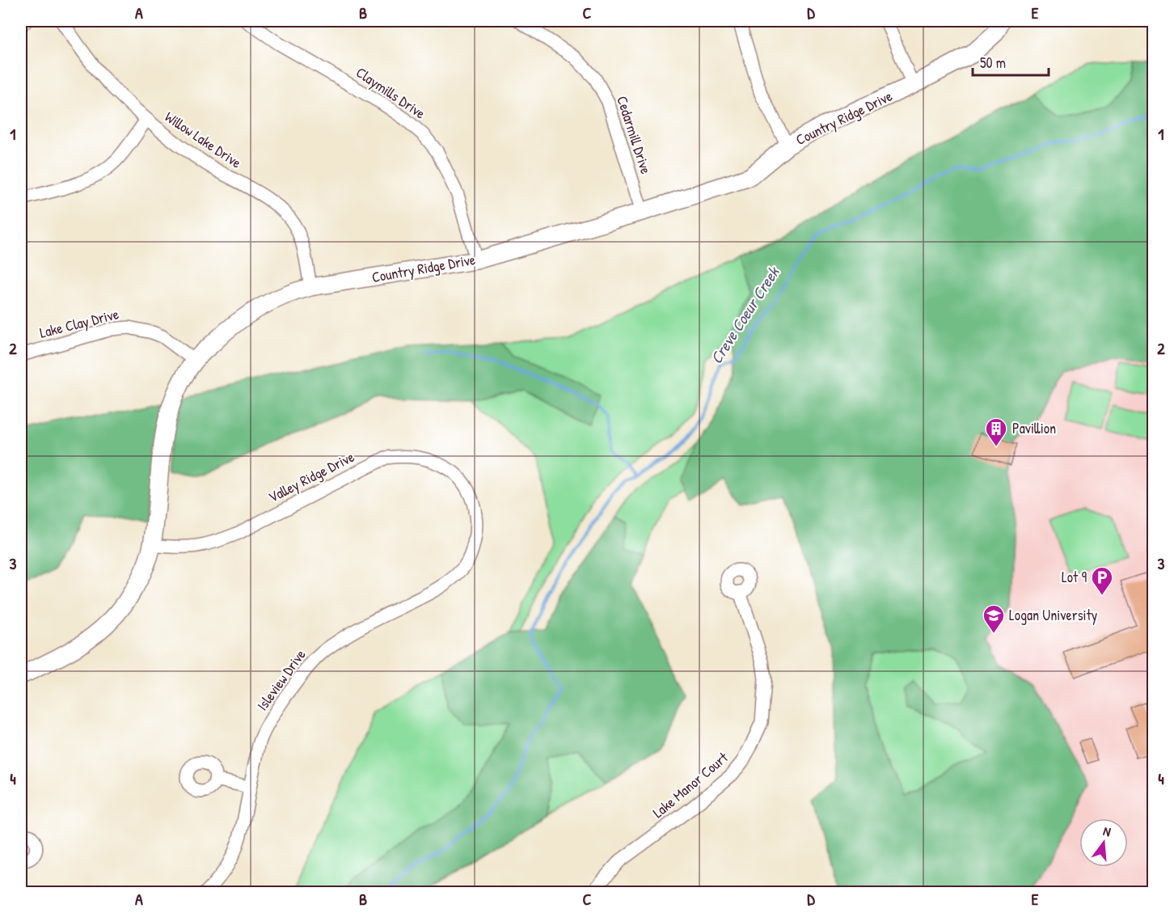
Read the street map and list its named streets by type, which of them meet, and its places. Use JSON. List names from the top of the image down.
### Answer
{
  "streets": {
    "street": [
      "Claymills Drive",
      "Country Ridge Drive",
      "Cedarmill Drive",
      "Willow Lake Drive",
      "Lake Clay Drive",
      "Valley Ridge Drive",
      "Isleview Drive",
      "Lake Manor Court"
    ]
  },
  "crossings": [
    ["Claymills Drive", "Country Ridge Drive"],
    ["Country Ridge Drive", "Cedarmill Drive"],
    ["Country Ridge Drive", "Willow Lake Drive"],
    ["Country Ridge Drive", "Lake Clay Drive"],
    ["Country Ridge Drive", "Valley Ridge Drive"],
    ["Valley Ridge Drive", "Isleview Drive"]
  ],
  "water": ["Creve Coeur Creek"],
  "places": {
    "building": ["Pavillion"],
    "parking": ["Lot 9"],
    "school or university": ["Logan University"]
  },
  "scale_bar": "50 m",
  "north": "top",
  "grid": {
    "columns": [
      "A",
      "B",
      "C",
      "D",
      "E"
    ],
    "rows": [
      "1",
      "2",
      "3",
      "4"
    ]
  }
}
